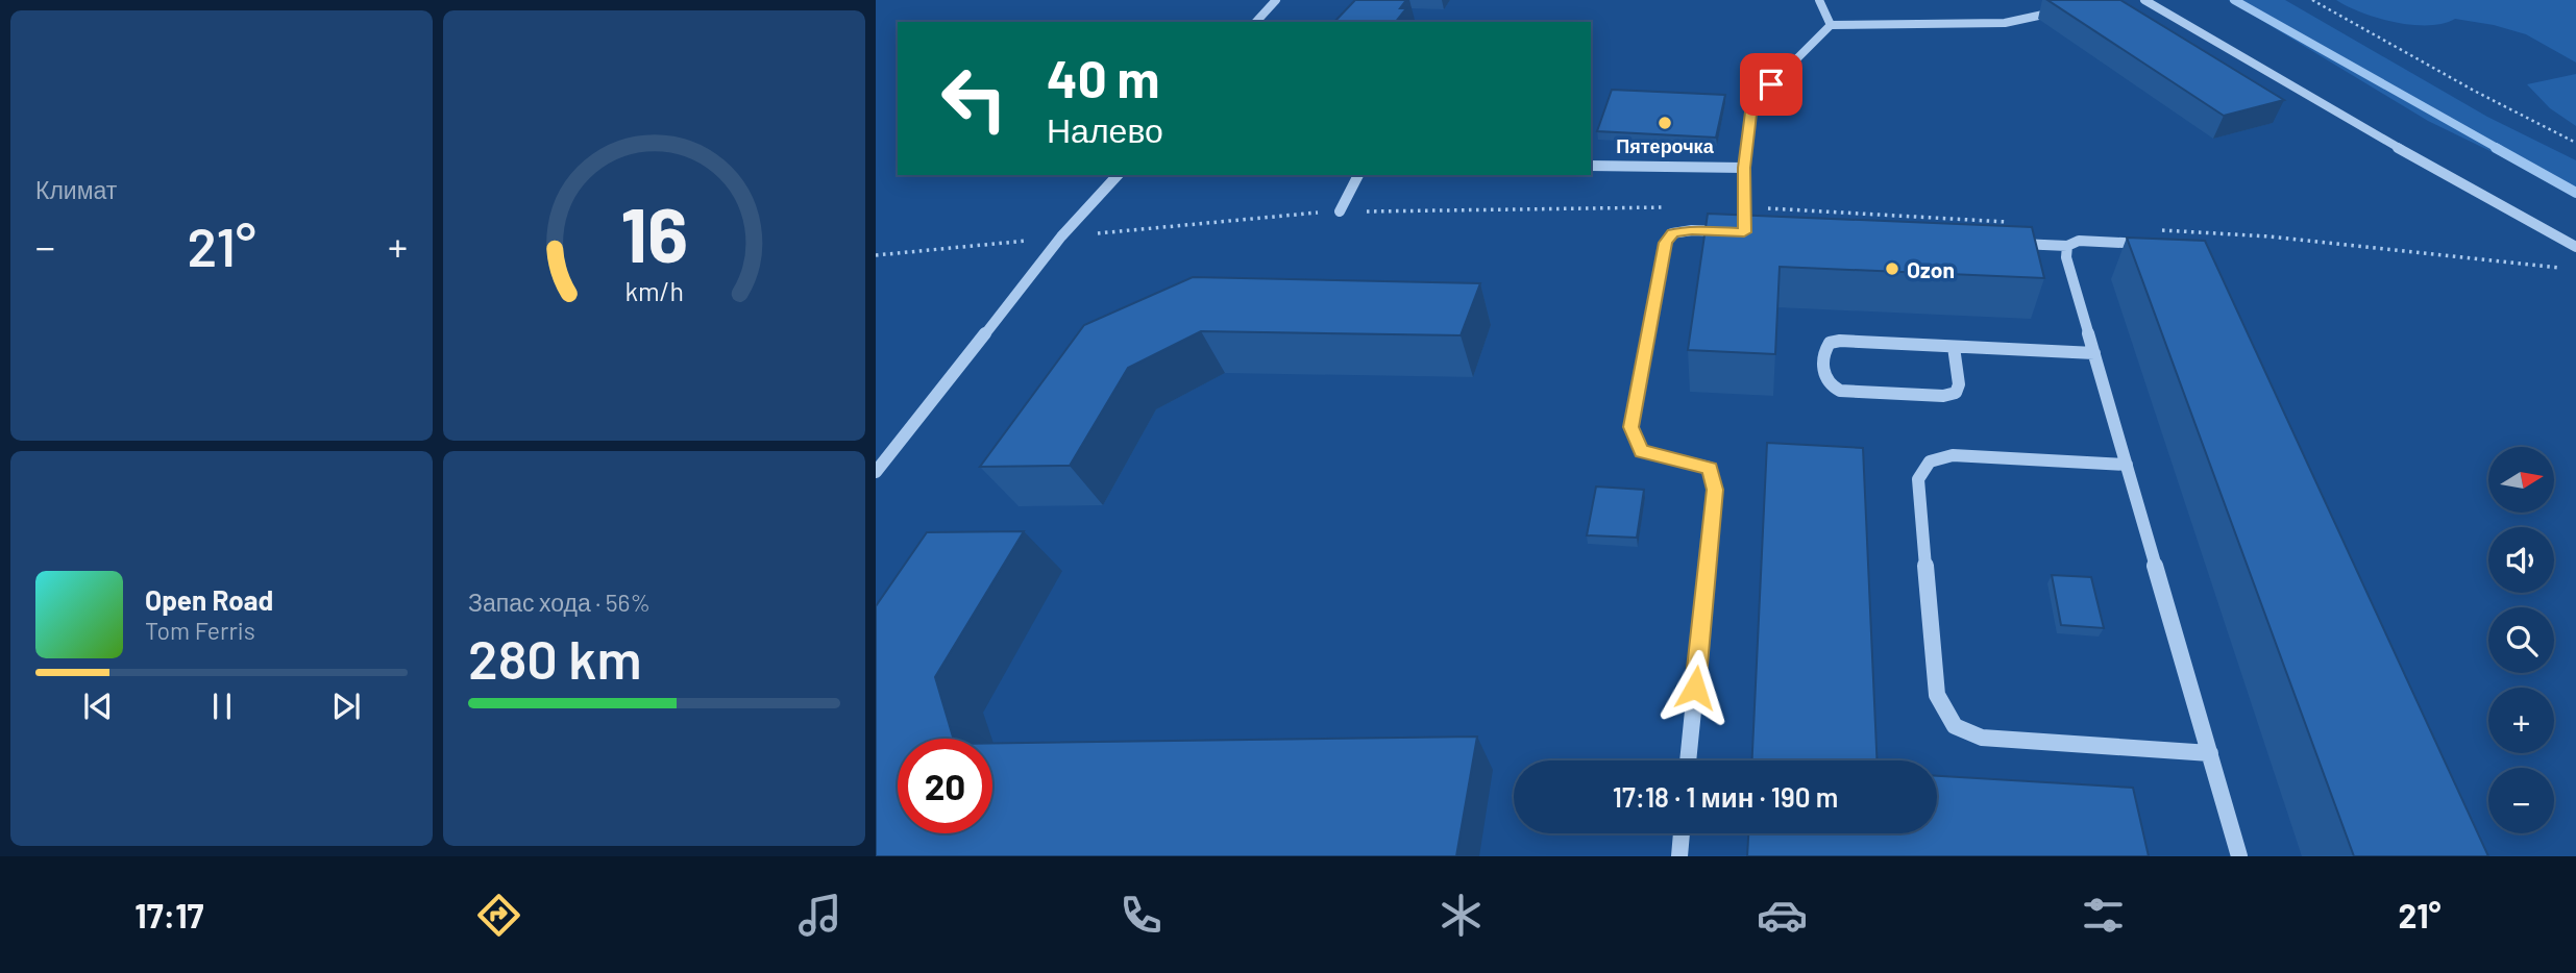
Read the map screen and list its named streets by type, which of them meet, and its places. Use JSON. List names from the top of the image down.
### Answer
{
  "places": ["Пятерочка", "Ozon"],
  "north": "right",
  "page": {
    "tile": [
      "Климат",
      ["Запас хода · 56%", "280 km"]
    ],
    "turn": ["40 m", "Налево"],
    "heat": ["−", "21°", "+"],
    "map_buttons": ["+", "−"],
    "song": ["Open Road", "Tom Ferris"],
    "limit": "20",
    "trip": "17:18 · 1 мин · 190 m",
    "tabs": ["17:17", "21°"],
    "gauge": ["16", "km/h"]
  }
}
